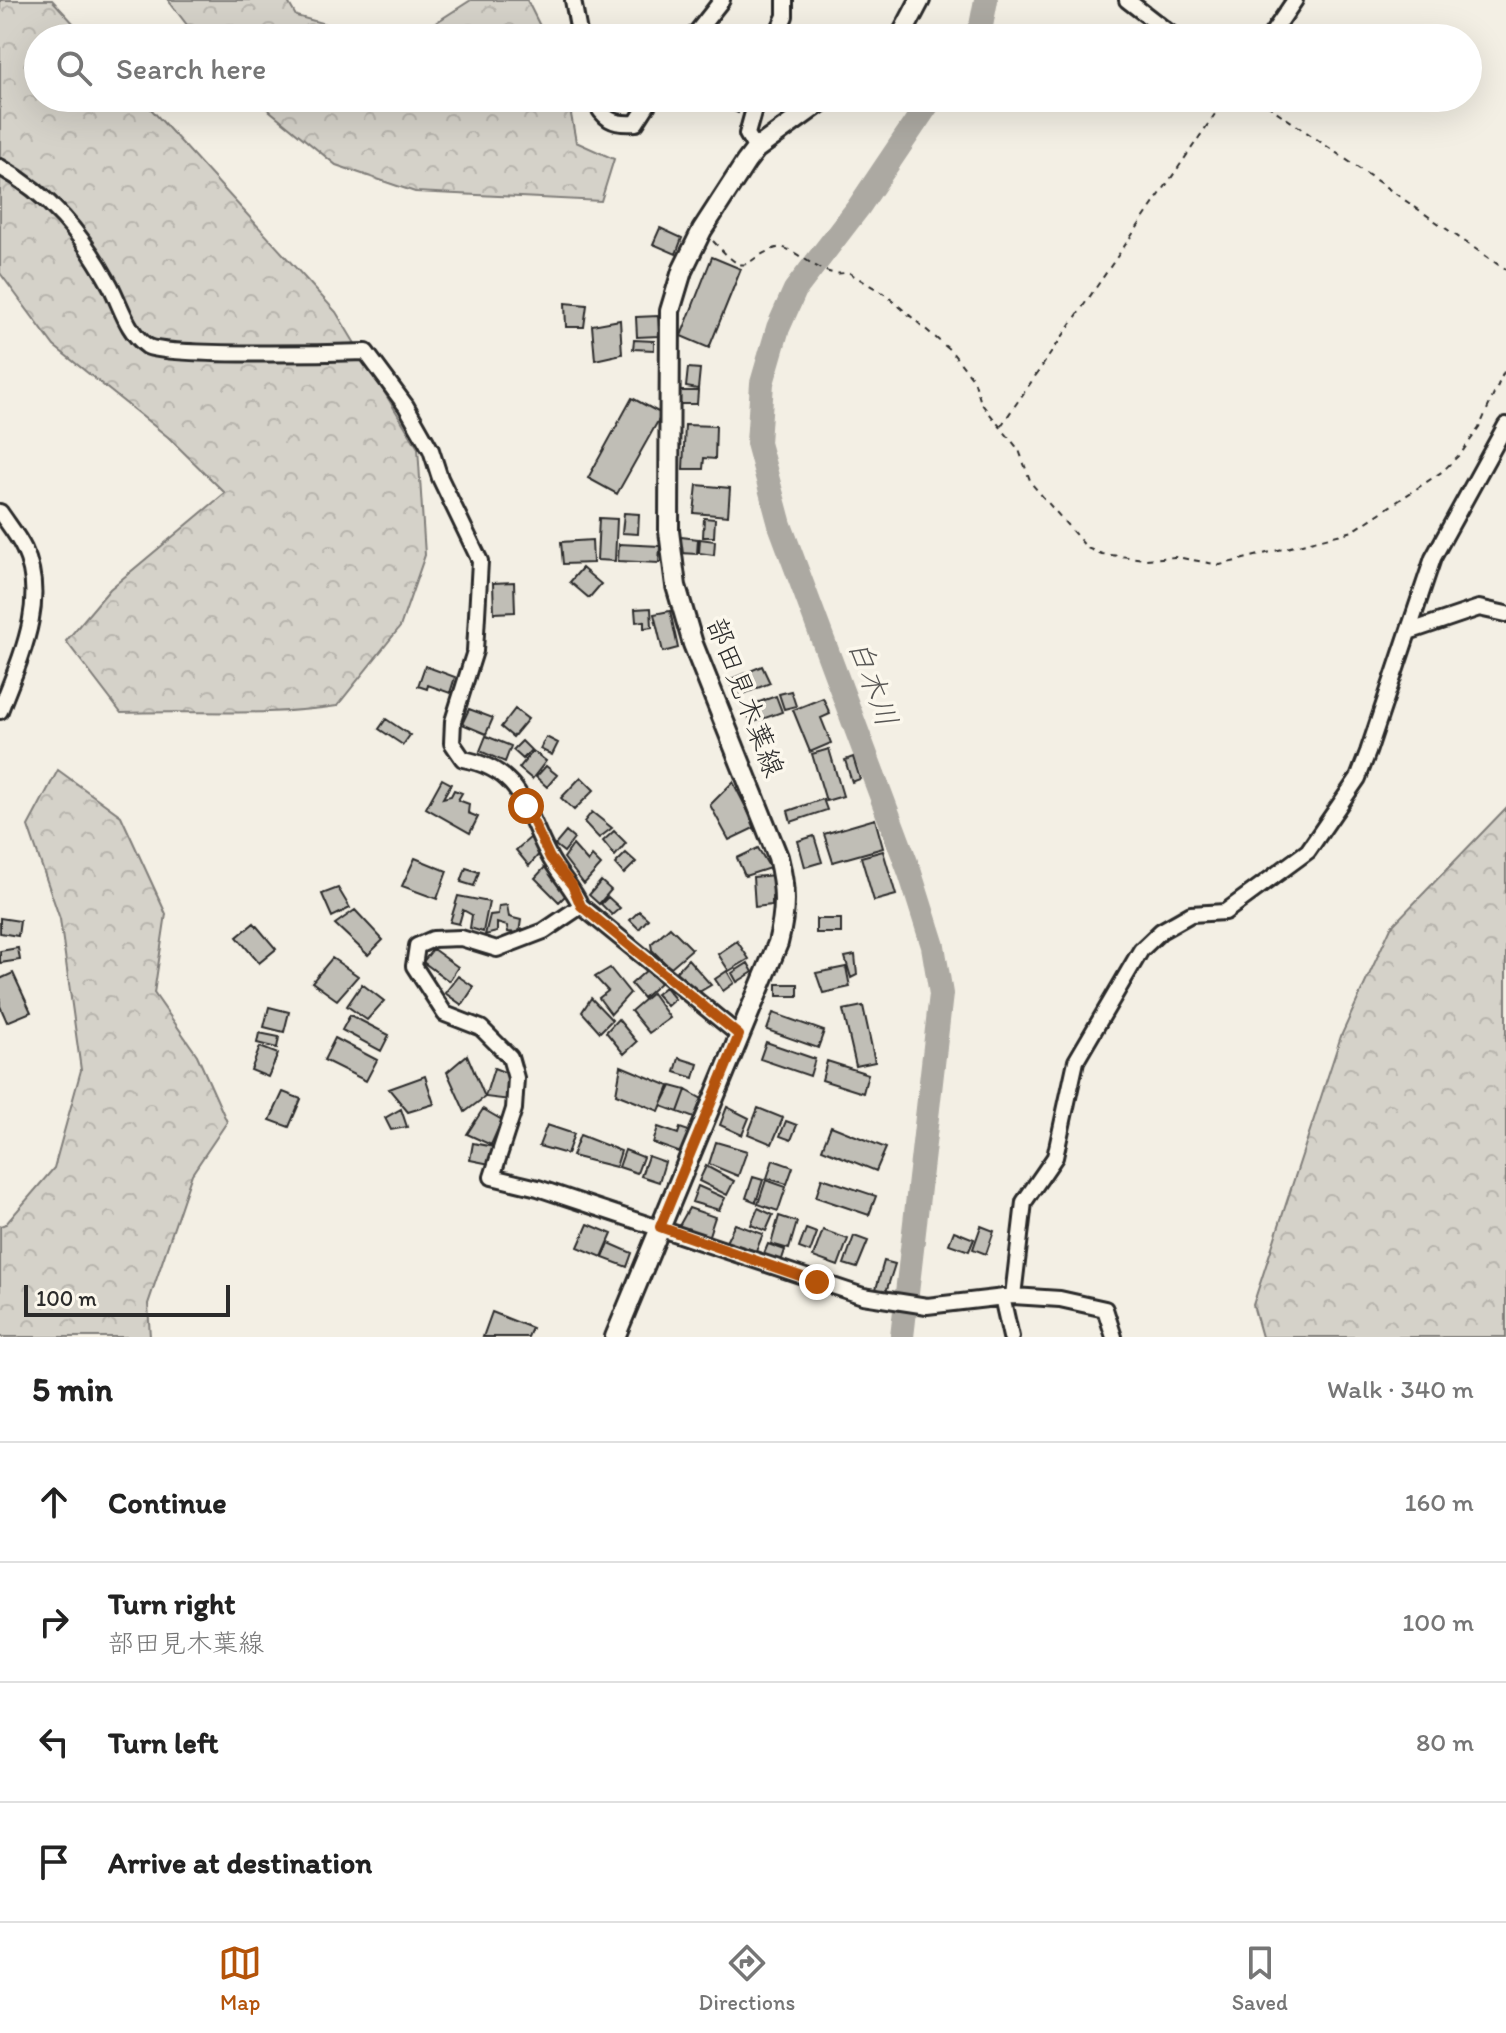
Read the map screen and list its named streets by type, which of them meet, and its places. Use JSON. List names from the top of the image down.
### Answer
{
  "streets": {
    "main road": ["部田見木葉線"]
  },
  "water": ["白木川"],
  "scale_bar": "100 m",
  "page": {
    "search": "Search here",
    "scale": "100 m",
    "heading": ["5 min", "Walk · 340 m"],
    "list": [
      ["Continue", "160 m"],
      ["Turn right", "部田見木葉線", "100 m"],
      ["Turn left", "80 m"],
      "Arrive at destination"
    ],
    "nav": ["Map", "Directions", "Saved"]
  }
}
